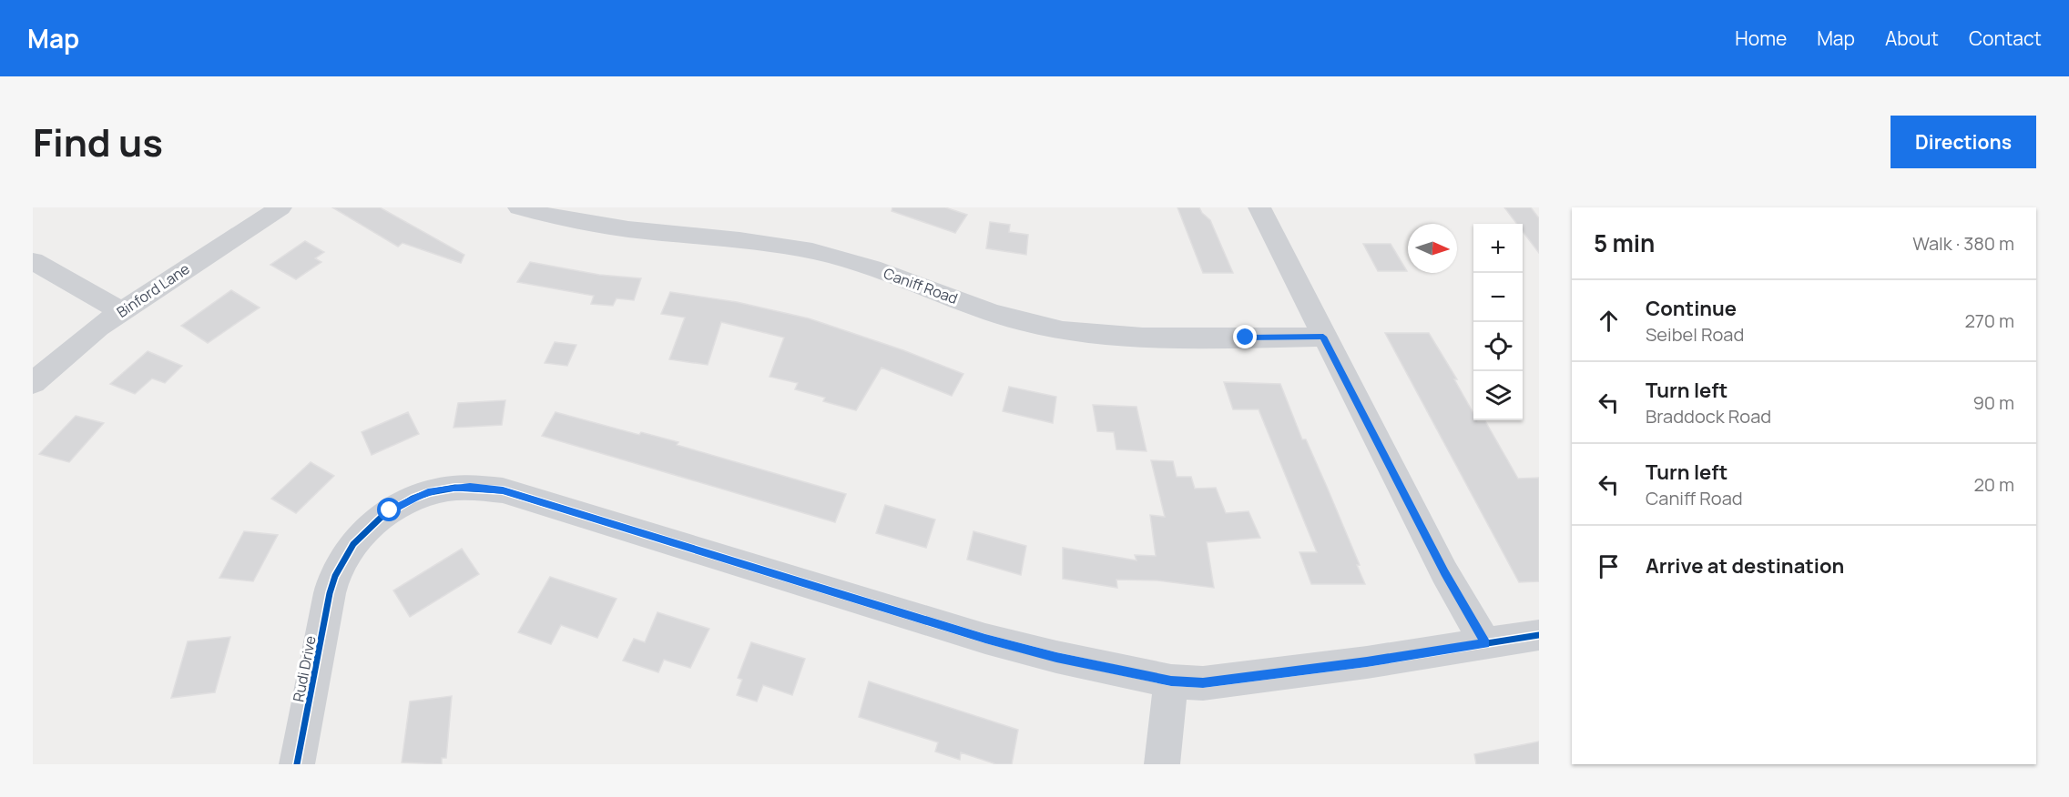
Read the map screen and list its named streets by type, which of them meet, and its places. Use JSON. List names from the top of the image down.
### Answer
{
  "streets": {
    "street": ["Caniff Road", "Binford Lane", "Rudi Drive"]
  },
  "north": "right",
  "page": {
    "header": "Map",
    "nav": [
      "Home",
      "Map",
      "About",
      "Contact"
    ],
    "title": "Find us",
    "buttons": "Directions",
    "heading": ["5 min", "Walk · 380 m"],
    "map_buttons": ["+", "−"],
    "list": [
      ["Continue", "Seibel Road", "270 m"],
      ["Turn left", "Braddock Road", "90 m"],
      ["Turn left", "Caniff Road", "20 m"],
      "Arrive at destination"
    ]
  }
}
